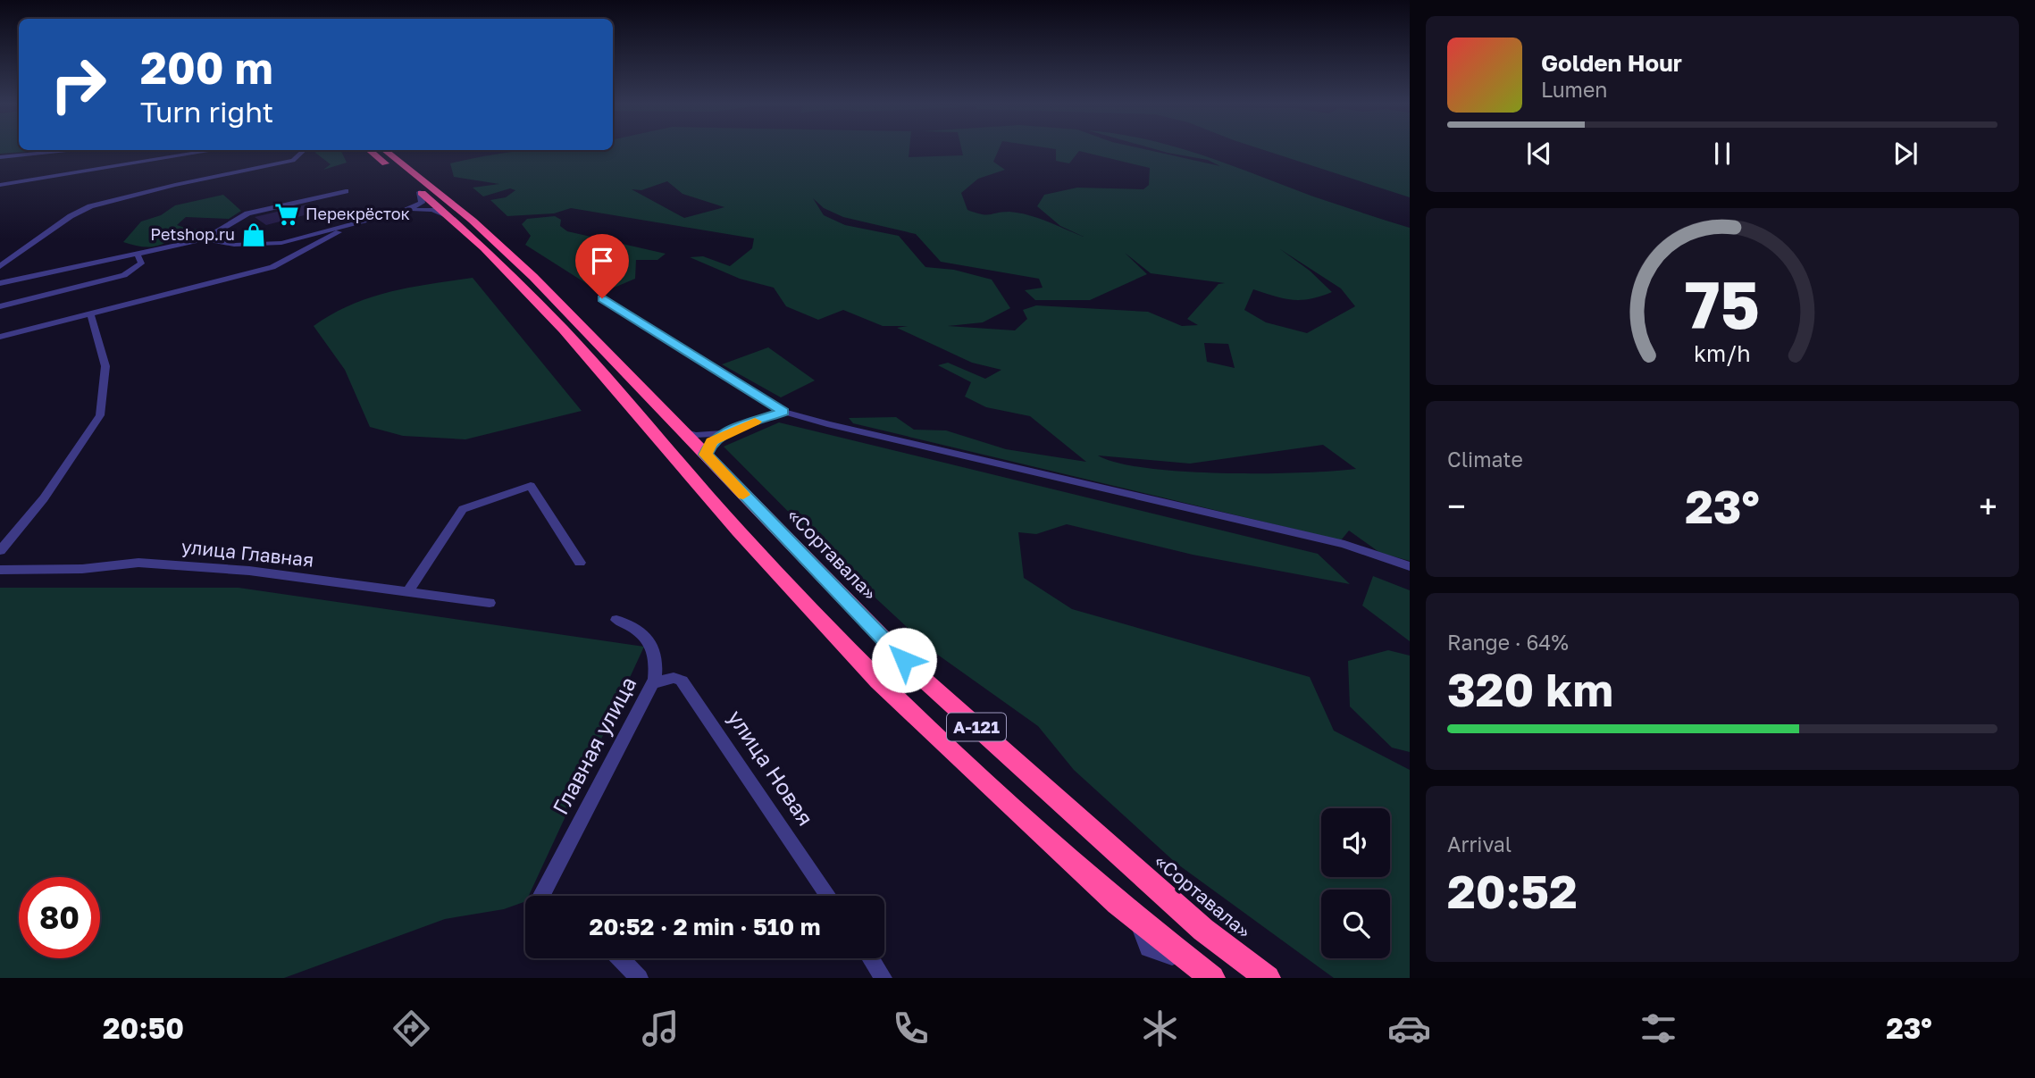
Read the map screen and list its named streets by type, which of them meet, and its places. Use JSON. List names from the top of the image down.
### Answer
{
  "streets": {
    "highway": ["«Сортавала»", "А-121"],
    "street": ["улица Главная", "Главная улица", "улица Новая"]
  },
  "crossings": [
    ["Главная улица", "улица Новая"]
  ],
  "places": {
    "supermarket": ["Перекрёсток"],
    "shop": ["Petshop.ru"]
  },
  "page": {
    "turn": ["200 m", "Turn right"],
    "song": ["Golden Hour", "Lumen"],
    "tile": [
      "Climate",
      ["Range · 64%", "320 km"],
      ["Arrival", "20:52"]
    ],
    "heat": ["−", "23°", "+"],
    "limit": "80",
    "trip": "20:52 · 2 min · 510 m",
    "tabs": ["20:50", "23°"],
    "gauge": ["75", "km/h"]
  }
}
